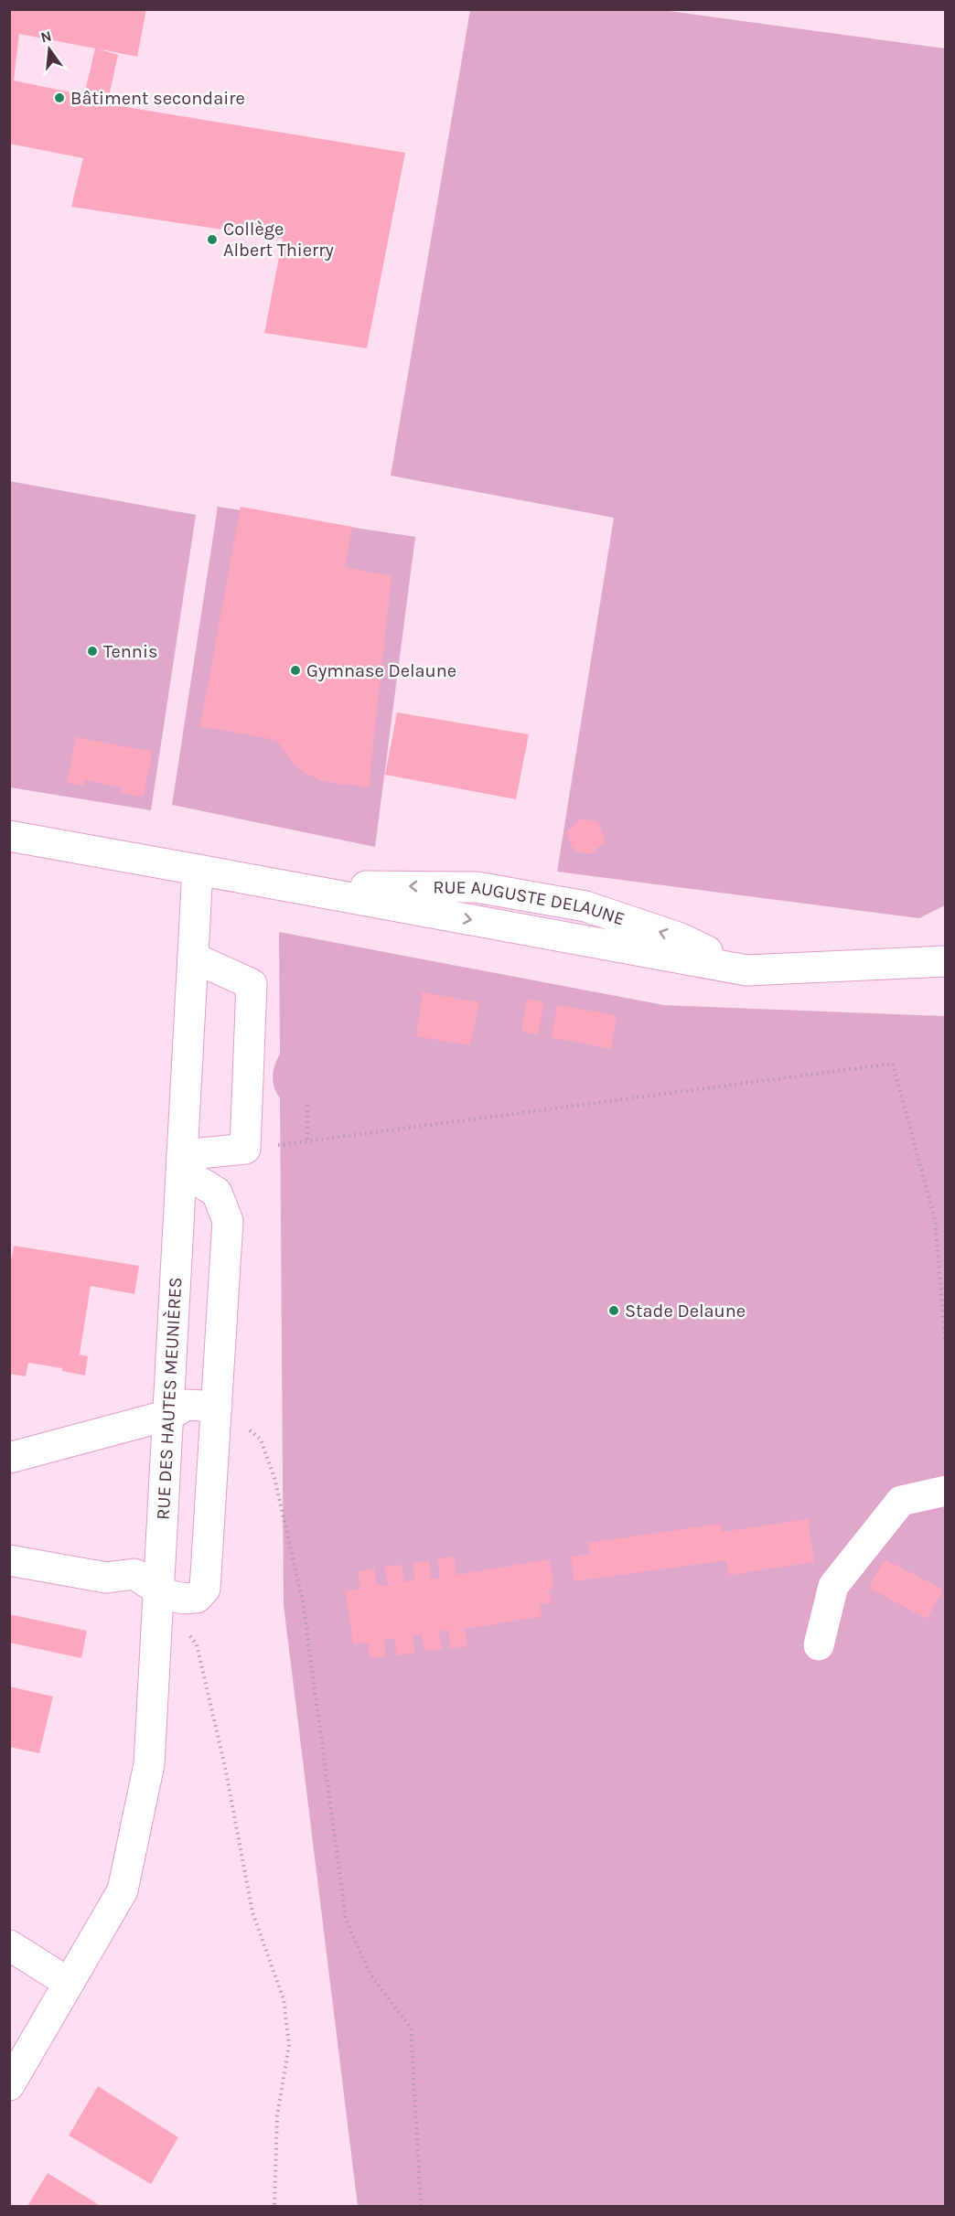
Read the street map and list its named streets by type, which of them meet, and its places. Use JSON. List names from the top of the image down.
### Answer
{
  "streets": {
    "street": ["RUE AUGUSTE DELAUNE", "RUE DES HAUTES MEUNIÈRES"]
  },
  "crossings": [
    ["RUE AUGUSTE DELAUNE", "RUE DES HAUTES MEUNIÈRES"]
  ],
  "places": [
    "Bâtiment secondaire",
    "Collège Albert Thierry",
    "Tennis",
    "Gymnase Delaune",
    "Stade Delaune"
  ],
  "north": "top"
}
